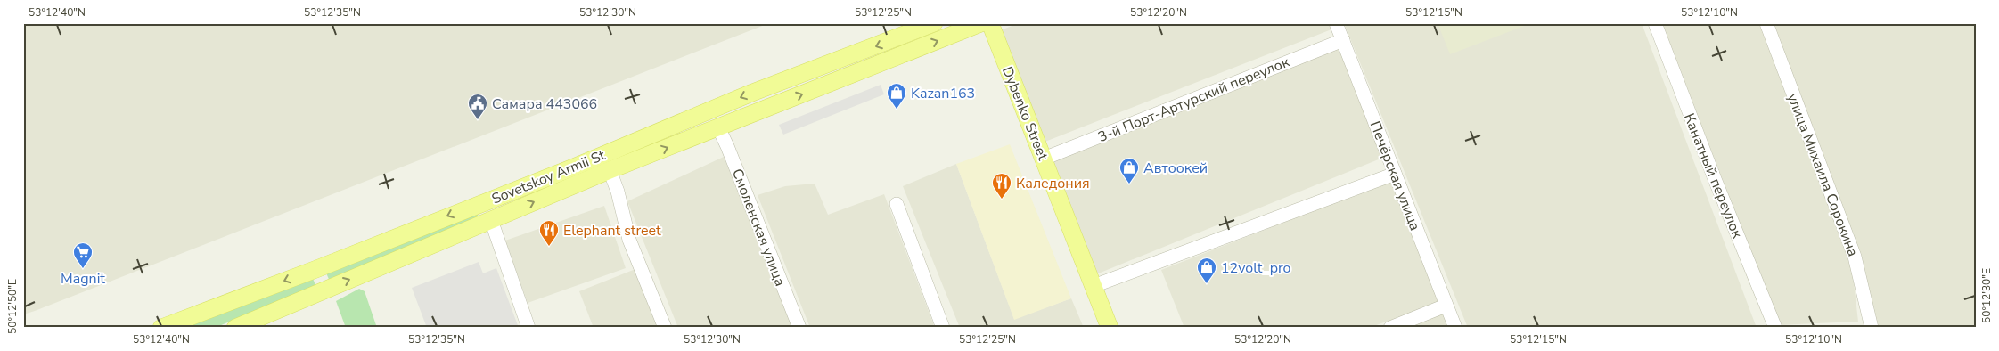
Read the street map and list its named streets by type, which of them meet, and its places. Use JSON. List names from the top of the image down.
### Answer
{
  "streets": {
    "main road": ["Dybenko Street", "Sovetskoy Armii St"],
    "street": [
      "3-й Порт-Артурский переулок",
      "улица Михаила Сорокина",
      "Печёрская улица",
      "Канатный переулок",
      "Смоленская улица"
    ]
  },
  "crossings": [
    ["3-й Порт-Артурский переулок", "Dybenko Street"],
    ["3-й Порт-Артурский переулок", "Печёрская улица"],
    ["Sovetskoy Armii St", "Смоленская улица"]
  ],
  "places": {
    "shop": ["Kazan163", "Автоокей", "12volt_pro"],
    "public building": ["Самара 443066"],
    "restaurant": ["Каледония", "Elephant street"],
    "supermarket": ["Magnit"]
  },
  "coordinates": [
    "53°12'40\"N",
    "53°12'35\"N",
    "53°12'30\"N",
    "53°12'25\"N",
    "53°12'20\"N",
    "53°12'15\"N",
    "53°12'10\"N",
    "50°12'30\"E",
    "50°12'50\"E"
  ]
}
